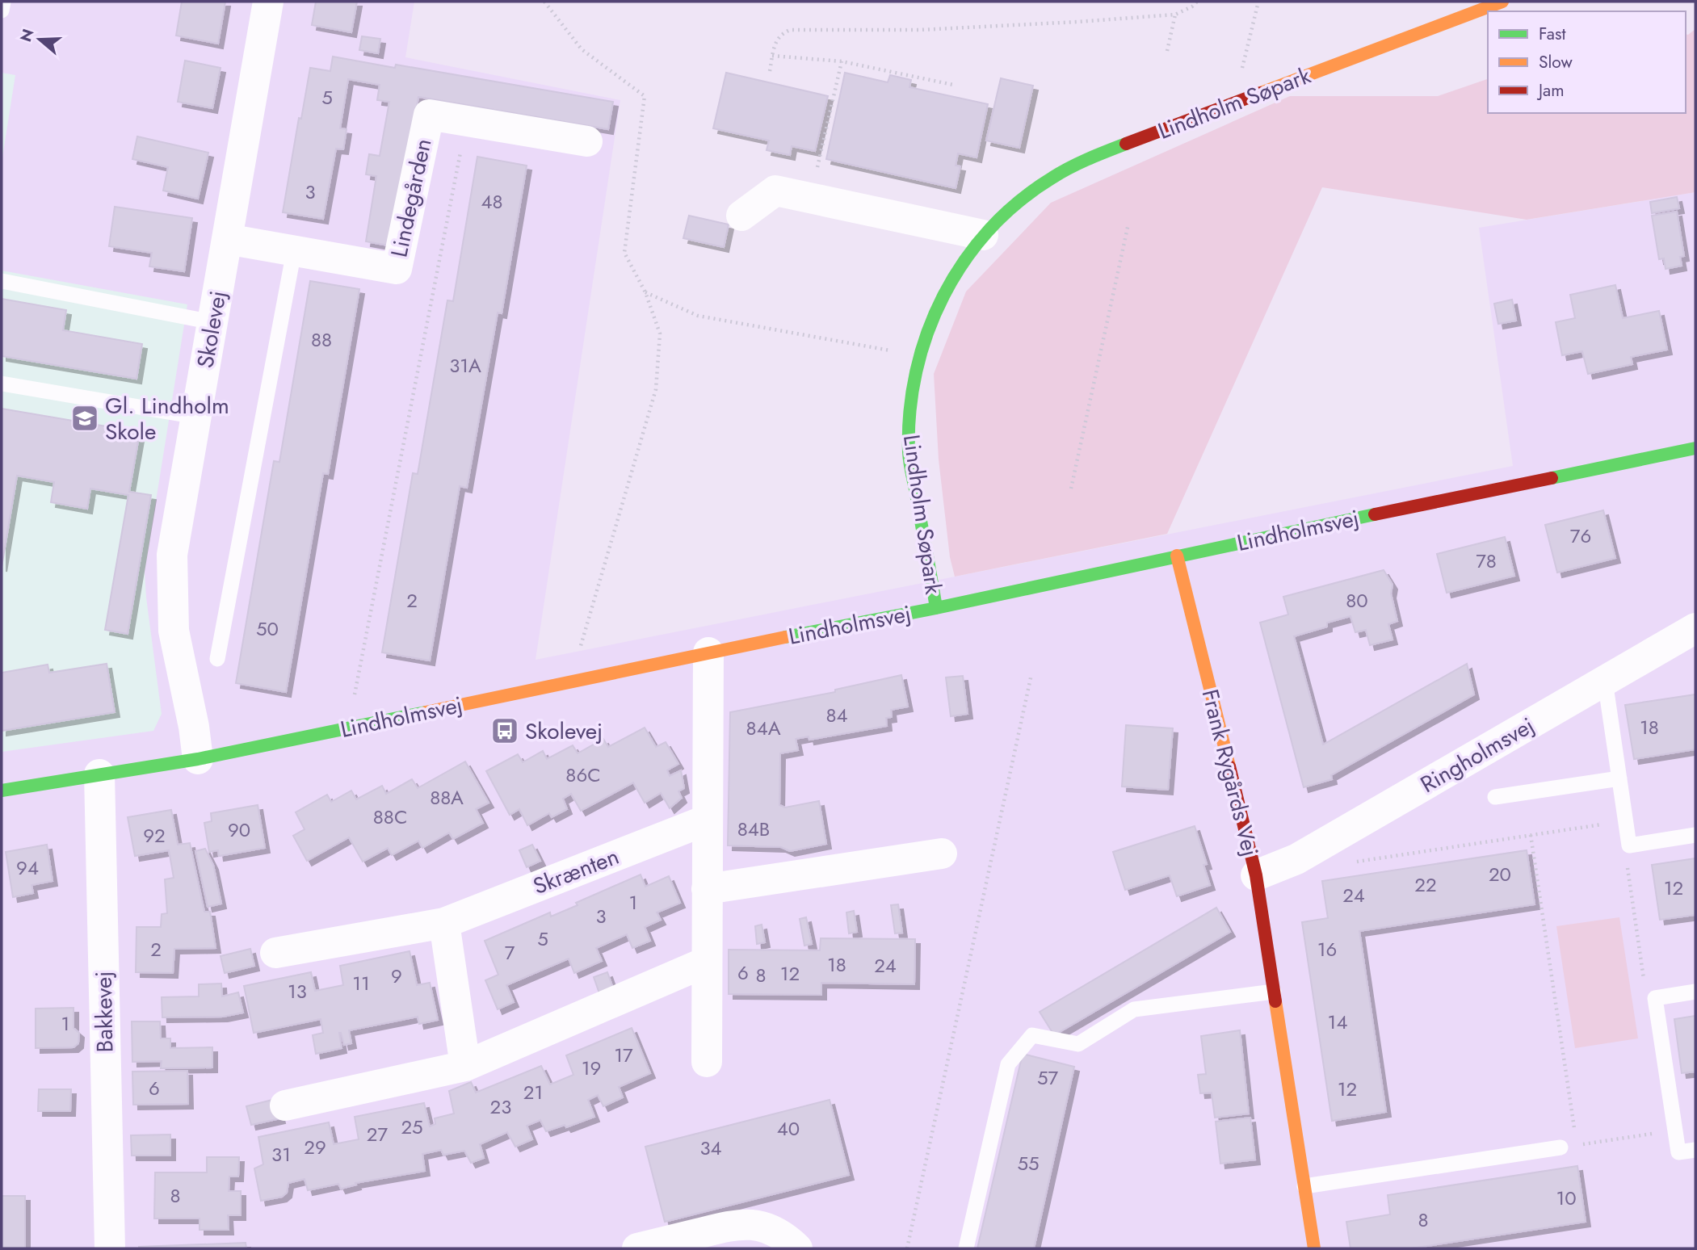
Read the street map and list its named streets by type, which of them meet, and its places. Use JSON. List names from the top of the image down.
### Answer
{
  "streets": {
    "street": [
      "Lindholm Søpark",
      "Lindegården",
      "Skolevej",
      "Lindholmsvej",
      "Ringholmsvej",
      "Frank Rygårds Vej",
      "Skrænten",
      "Bakkevej"
    ]
  },
  "crossings": [
    ["Lindholm Søpark", "Lindholmsvej"],
    ["Lindegården", "Skolevej"],
    ["Skolevej", "Lindholmsvej"],
    ["Lindholmsvej", "Frank Rygårds Vej"],
    ["Lindholmsvej", "Bakkevej"],
    ["Ringholmsvej", "Frank Rygårds Vej"]
  ],
  "places": {
    "school or university": ["Gl. Lindholm Skole"],
    "bus stop": ["Skolevej"]
  },
  "house_numbers": [
    "5",
    "3",
    "48",
    "88",
    "31A",
    "76",
    "78",
    "2",
    "80",
    "50",
    "84",
    "18",
    "84A",
    "86C",
    "88A",
    "88C",
    "84B",
    "90",
    "92",
    "94",
    "20",
    "22",
    "12",
    "24",
    "1",
    "3",
    "5",
    "2",
    "16",
    "7",
    "18",
    "24",
    "6",
    "12",
    "8",
    "9",
    "11",
    "13",
    "14",
    "1",
    "17",
    "19",
    "57",
    "6",
    "12",
    "21",
    "23",
    "25",
    "40",
    "27",
    "29",
    "34",
    "31",
    "55",
    "8",
    "10",
    "8"
  ],
  "legend": ["Fast", "Slow", "Jam"],
  "north": "left"
}
